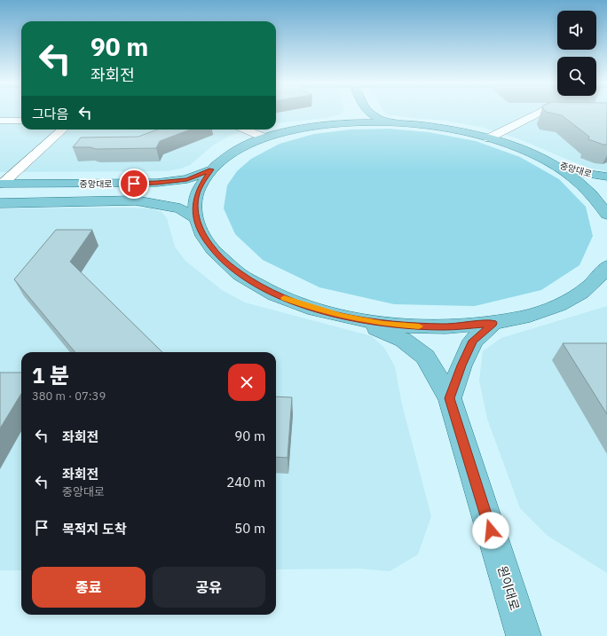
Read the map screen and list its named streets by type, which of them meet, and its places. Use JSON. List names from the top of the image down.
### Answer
{
  "streets": {
    "main road": ["중앙대로", "원이대로"]
  },
  "page": {
    "turn": ["90 m", "좌회전"],
    "then": "그다음",
    "heading": ["1 분", "380 m · 07:39"],
    "list": [
      {
        "name": "좌회전",
        "value": "90 m"
      },
      {
        "name": "좌회전",
        "note": "중앙대로",
        "value": "240 m"
      },
      {
        "name": "목적지 도착",
        "value": "50 m"
      }
    ],
    "buttons": ["종료", "공유"]
  }
}
